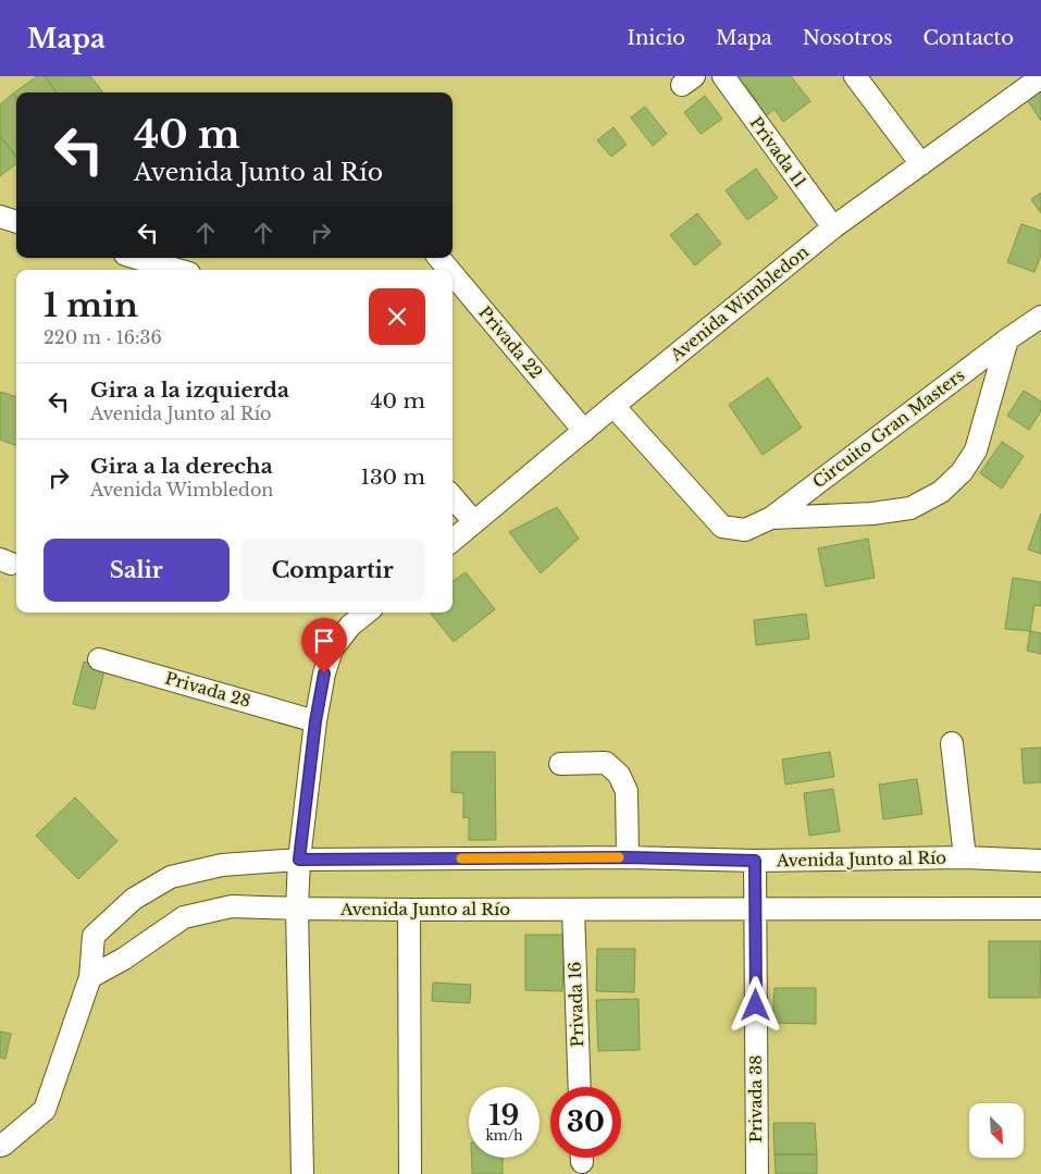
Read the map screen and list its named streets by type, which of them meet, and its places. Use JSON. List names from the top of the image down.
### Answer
{
  "streets": {
    "street": [
      "Privada 11",
      "Avenida Wimbledon",
      "Privada 22",
      "Circuito Gran Masters",
      "Privada 28",
      "Avenida Junto al Río",
      "Privada 16",
      "Privada 38"
    ]
  },
  "crossings": [
    ["Privada 11", "Avenida Wimbledon"],
    ["Avenida Wimbledon", "Privada 22"],
    ["Avenida Wimbledon", "Circuito Gran Masters"],
    ["Avenida Junto al Río", "Privada 16"],
    ["Avenida Junto al Río", "Privada 38"]
  ],
  "north": "bottom right",
  "page": {
    "header": "Mapa",
    "nav": [
      "Inicio",
      "Mapa",
      "Nosotros",
      "Contacto"
    ],
    "turn": ["40 m", "Avenida Junto al Río"],
    "heading": ["1 min", "220 m · 16:36"],
    "list": [
      {
        "name": "Gira a la izquierda",
        "note": "Avenida Junto al Río",
        "value": "40 m"
      },
      {
        "name": "Gira a la derecha",
        "note": "Avenida Wimbledon",
        "value": "130 m"
      }
    ],
    "buttons": ["Salir", "Compartir"],
    "speed": "19 km/h",
    "limit": "30"
  }
}
